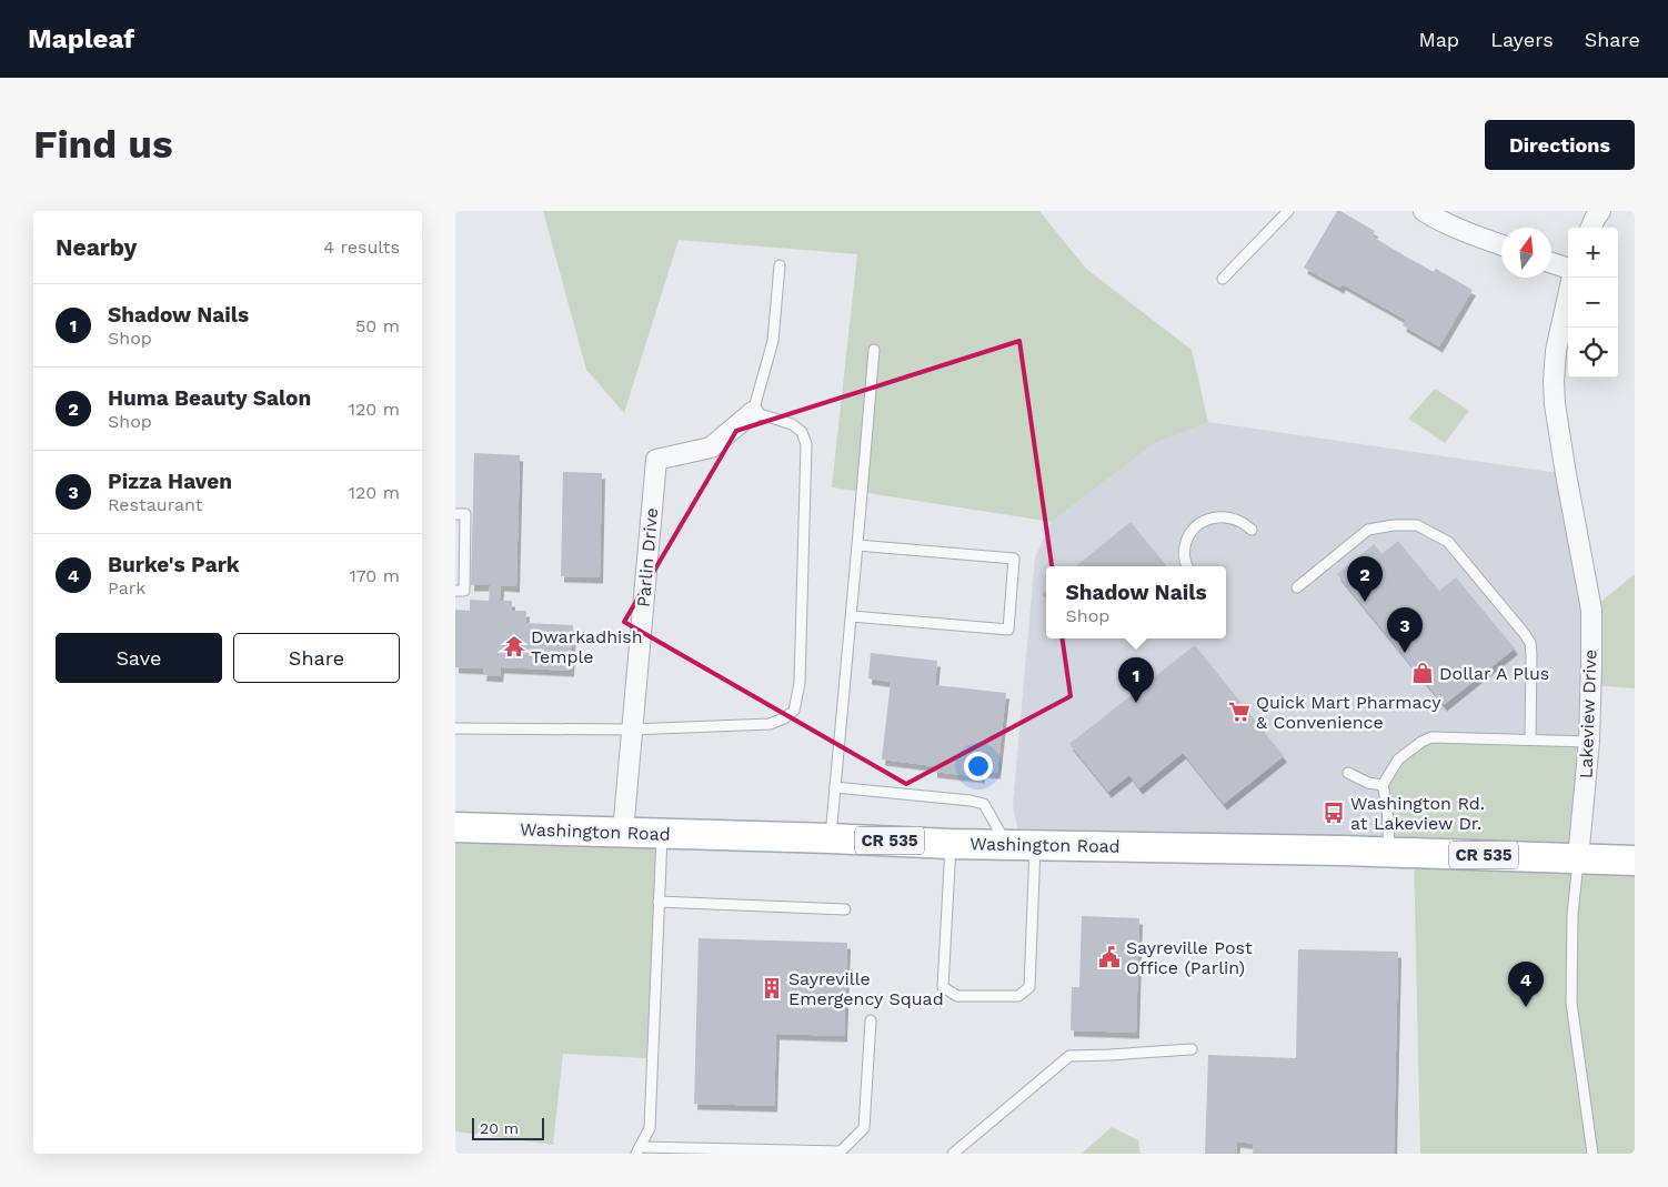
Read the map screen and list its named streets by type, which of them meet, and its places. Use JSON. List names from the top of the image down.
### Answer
{
  "streets": {
    "main road": ["Washington Road", "CR 535"],
    "street": ["Parlin Drive", "Lakeview Drive"]
  },
  "crossings": [
    ["Parlin Drive", "Washington Road"],
    ["Lakeview Drive", "Washington Road"]
  ],
  "places": {
    "temple": ["Dwarkadhish Temple"],
    "shop": ["Dollar A Plus"],
    "supermarket": ["Quick Mart Pharmacy & Convenience"],
    "bus stop": ["Washington Rd. at Lakeview Dr."],
    "public building": ["Sayreville Post Office (Parlin)"],
    "building": ["Sayreville Emergency Squad"]
  },
  "scale_bar": "20 m",
  "north": "top",
  "page": {
    "header": "Mapleaf",
    "nav": ["Map", "Layers", "Share"],
    "buttons": [
      "Directions",
      ["Save", "Share"]
    ],
    "title": "Find us",
    "heading": ["Nearby", "4 results"],
    "map_buttons": ["+", "−"],
    "list": [
      {
        "mark": "1",
        "name": "Shadow Nails",
        "note": "Shop",
        "value": "50 m"
      },
      {
        "mark": "2",
        "name": "Huma Beauty Salon",
        "note": "Shop",
        "value": "120 m"
      },
      {
        "mark": "3",
        "name": "Pizza Haven",
        "note": "Restaurant",
        "value": "120 m"
      },
      {
        "mark": "4",
        "name": "Burke's Park",
        "note": "Park",
        "value": "170 m"
      }
    ],
    "pins": [
      "2",
      "3",
      "1",
      "4"
    ],
    "popup": ["Shadow Nails", "Shop"],
    "scale": "20 m"
  }
}
